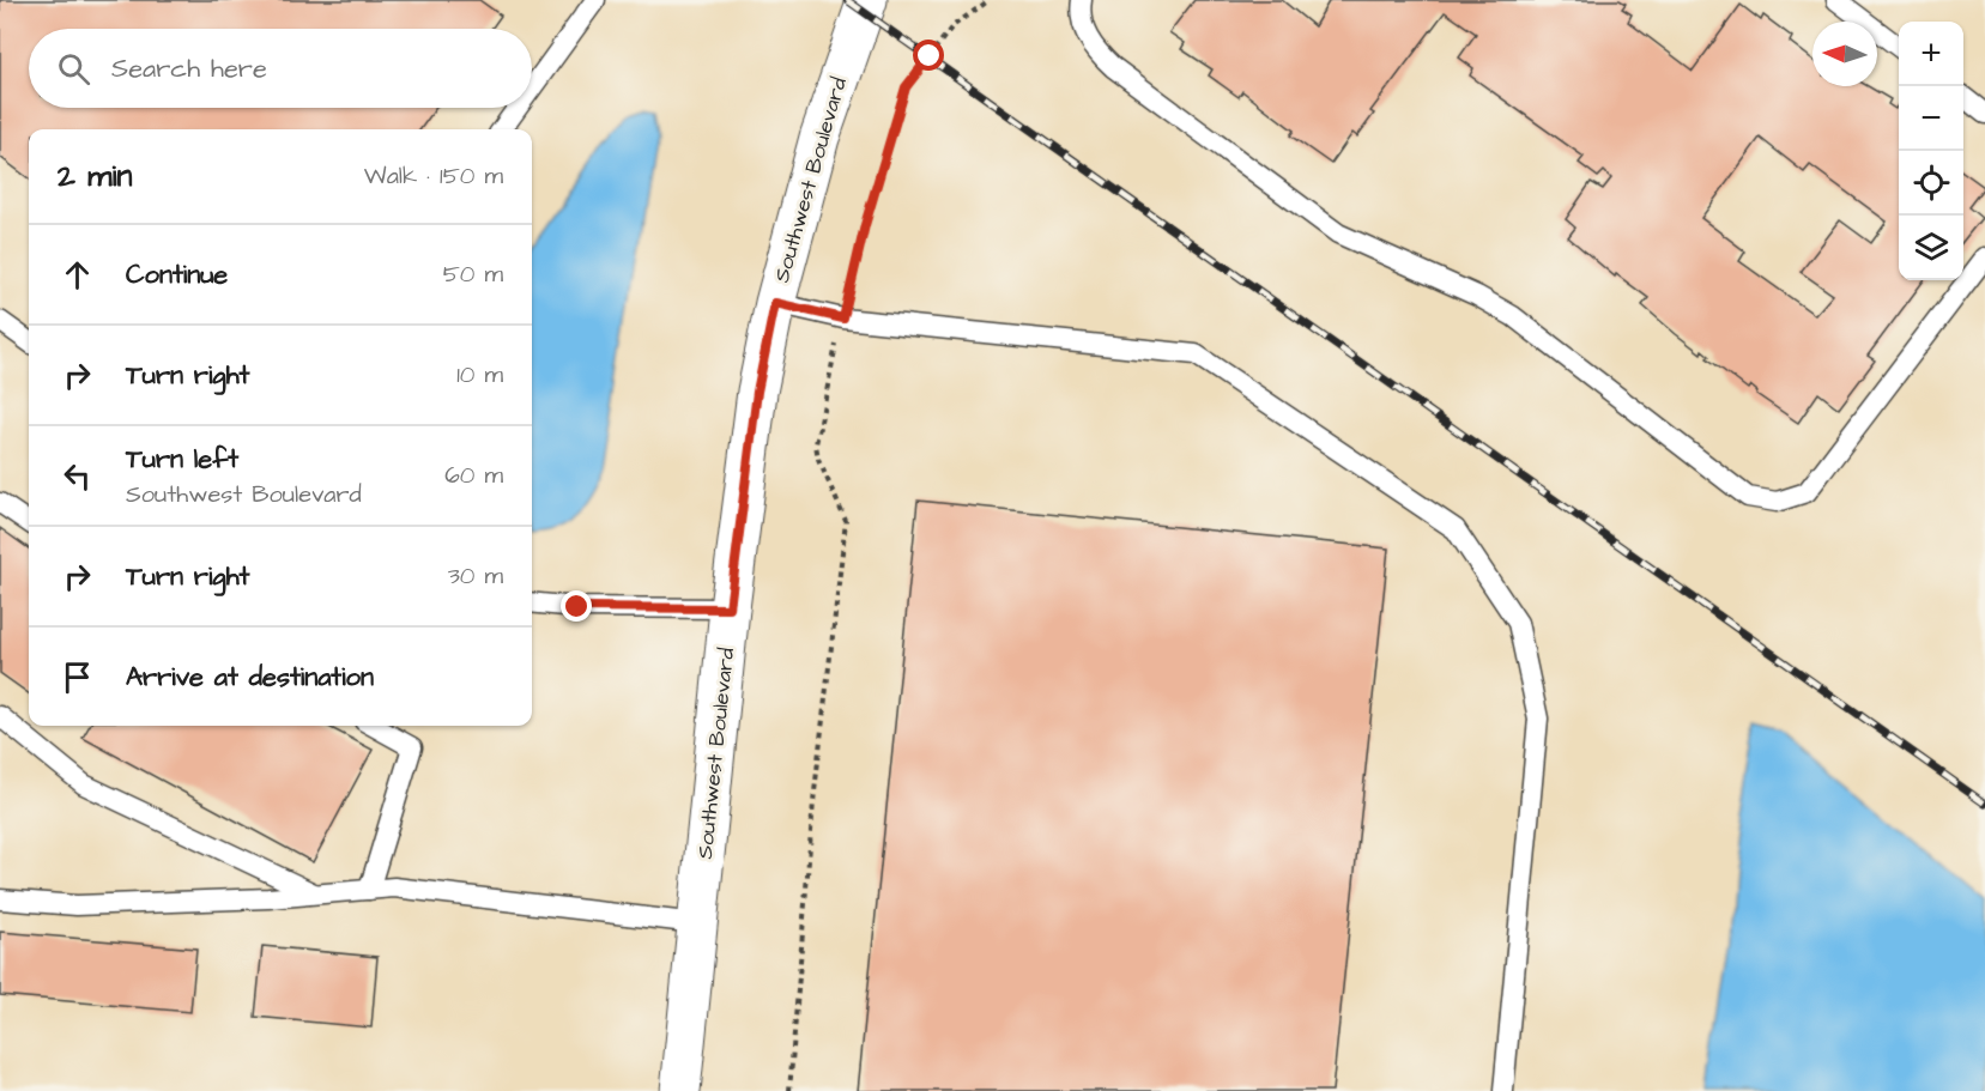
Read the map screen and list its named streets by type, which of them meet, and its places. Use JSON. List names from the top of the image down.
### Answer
{
  "streets": {
    "street": ["Southwest Boulevard"]
  },
  "north": "left",
  "page": {
    "map_buttons": ["+", "−"],
    "search": "Search here",
    "heading": ["2 min", "Walk · 150 m"],
    "list": [
      ["Continue", "50 m"],
      ["Turn right", "10 m"],
      ["Turn left", "Southwest Boulevard", "60 m"],
      ["Turn right", "30 m"],
      "Arrive at destination"
    ]
  }
}
